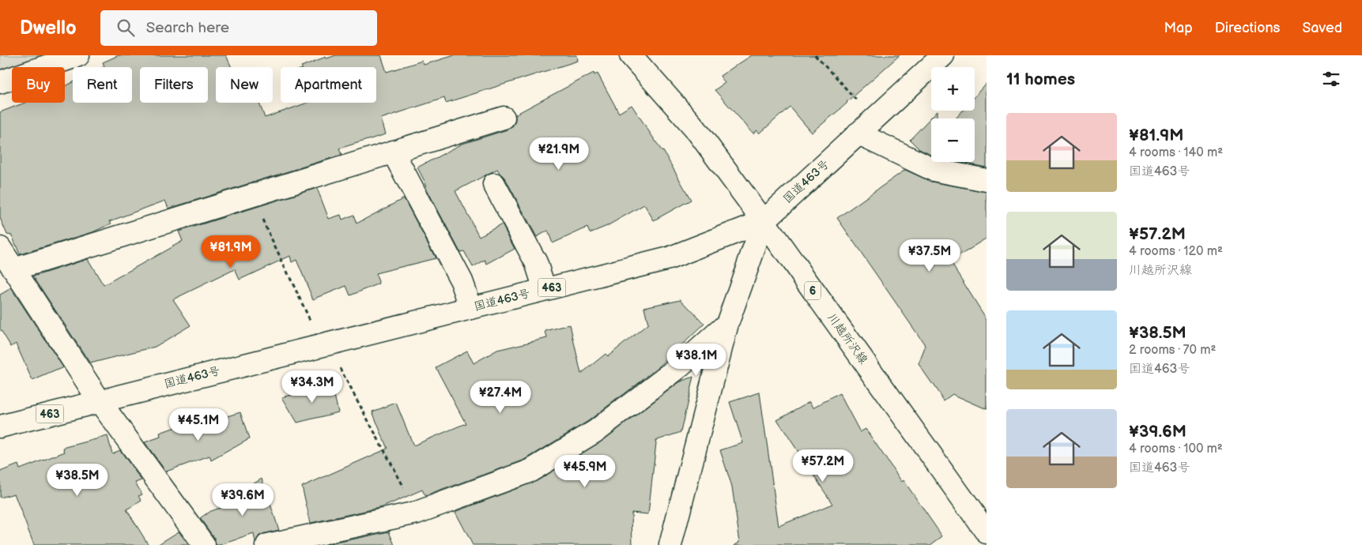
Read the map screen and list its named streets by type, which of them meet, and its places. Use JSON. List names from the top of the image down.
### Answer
{
  "streets": {
    "main road": [
      "国道463号",
      "463",
      "6",
      "川越所沢線"
    ]
  },
  "crossings": [
    ["国道463号", "川越所沢線"]
  ],
  "page": {
    "header": "Dwello",
    "search": "Search here",
    "nav": ["Map", "Directions", "Saved"],
    "heading": "11 homes",
    "map_buttons": ["+", "−"],
    "chip": [
      "Buy",
      "Rent",
      "Filters",
      "New",
      "Apartment"
    ],
    "list": [
      {
        "name": "¥81.9M",
        "note": "4 rooms · 140 m² · 国道463号"
      },
      {
        "name": "¥57.2M",
        "note": "4 rooms · 120 m² · 川越所沢線"
      },
      {
        "name": "¥38.5M",
        "note": "2 rooms · 70 m² · 国道463号"
      },
      {
        "name": "¥39.6M",
        "note": "4 rooms · 100 m² · 国道463号"
      }
    ],
    "price": [
      "¥21.9M",
      "¥81.9M",
      "¥37.5M",
      "¥38.1M",
      "¥34.3M",
      "¥27.4M",
      "¥45.1M",
      "¥57.2M",
      "¥45.9M",
      "¥38.5M",
      "¥39.6M"
    ]
  }
}
